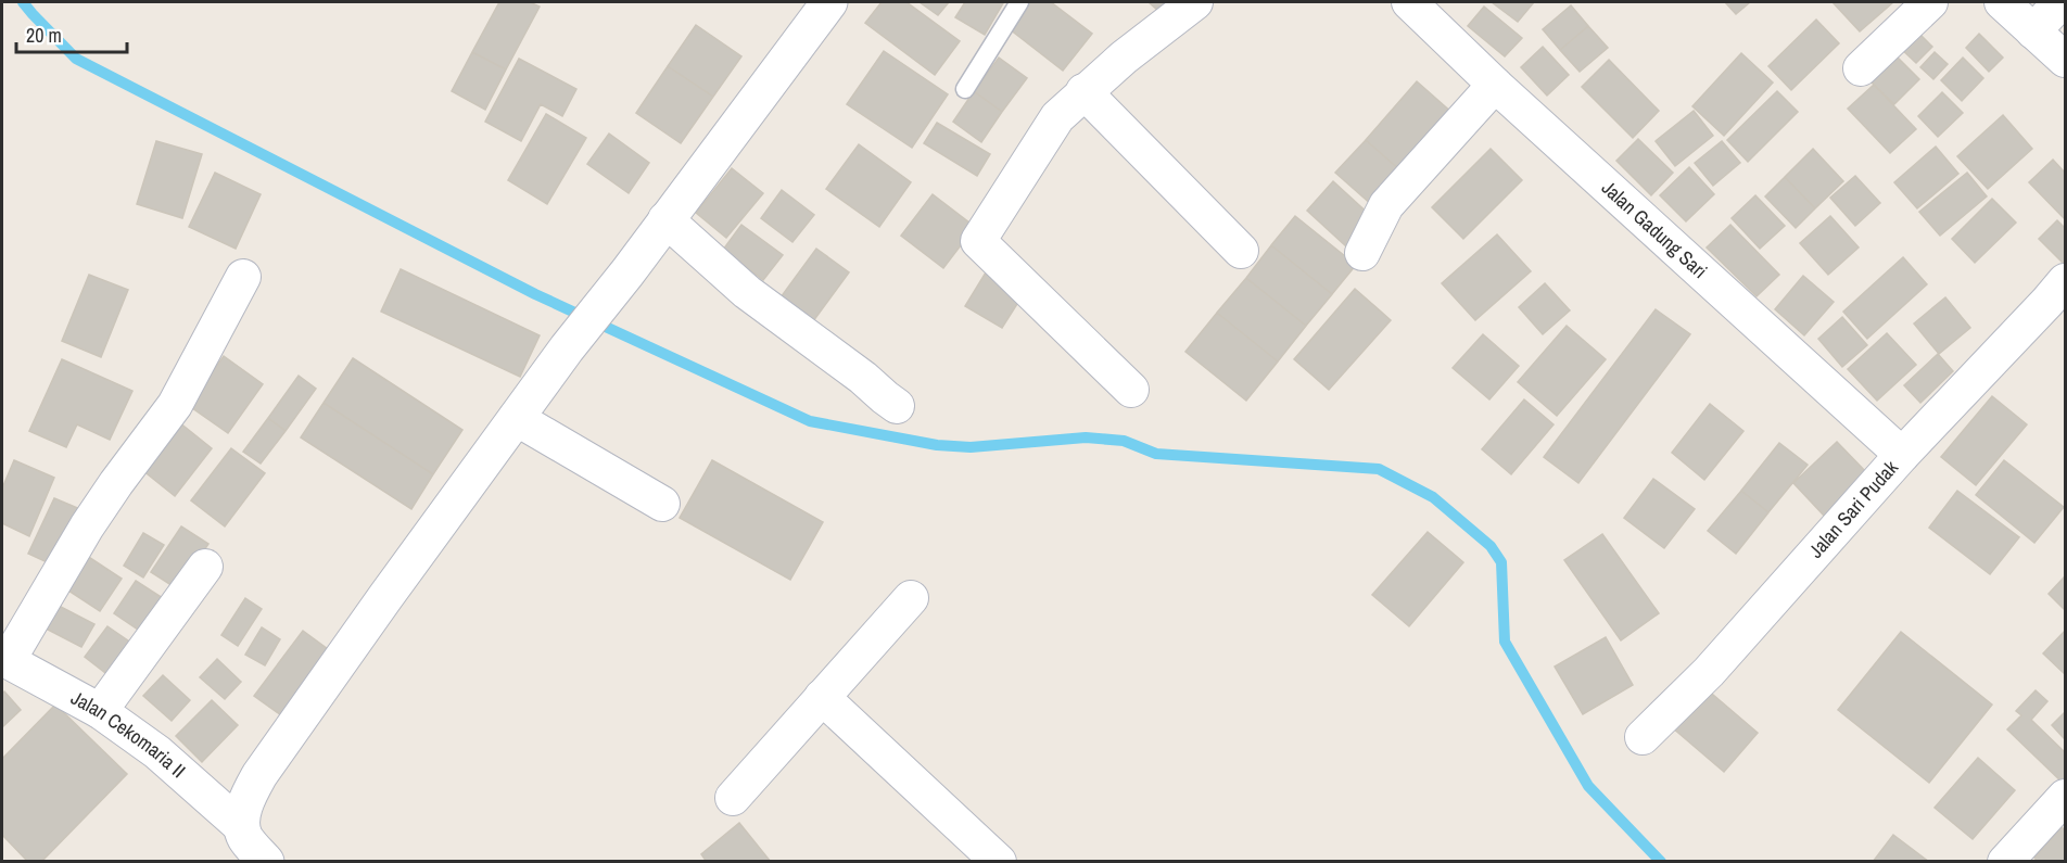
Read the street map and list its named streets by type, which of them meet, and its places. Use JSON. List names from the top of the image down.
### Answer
{
  "streets": {
    "street": ["Jalan Gadung Sari", "Jalan Sari Pudak", "Jalan Cekomaria II"]
  },
  "crossings": [
    ["Jalan Gadung Sari", "Jalan Sari Pudak"]
  ],
  "scale_bar": "20 m"
}
